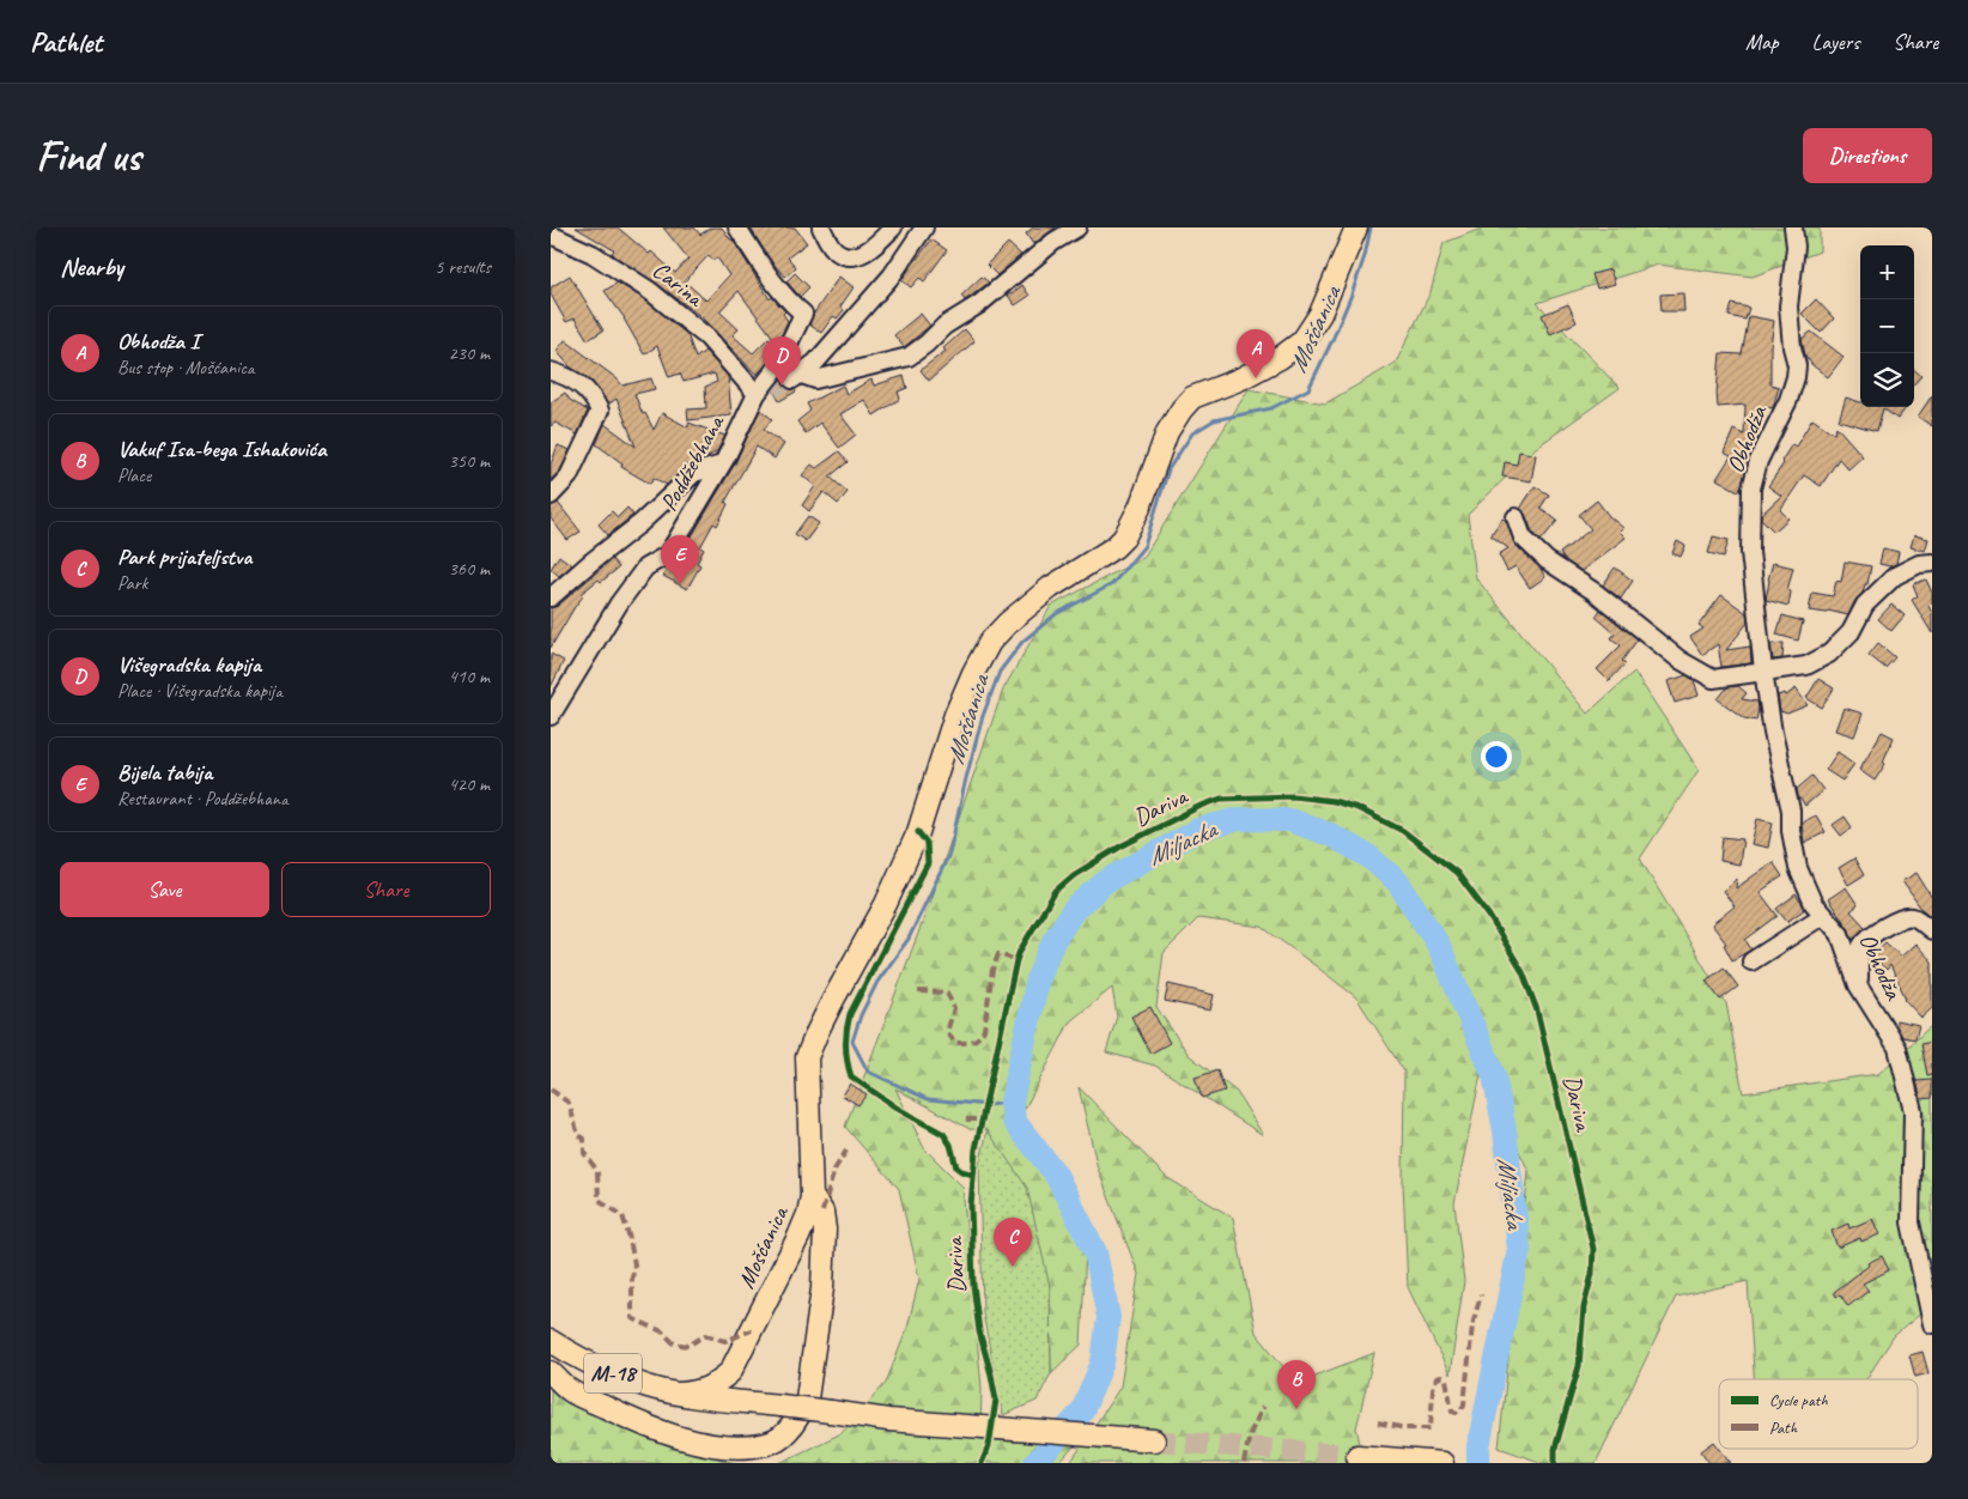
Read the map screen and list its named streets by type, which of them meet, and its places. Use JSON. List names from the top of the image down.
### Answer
{
  "streets": {
    "main road": ["Mošćanica", "M-18"],
    "street": ["Carina", "Obhodža", "Poddžebhana"],
    "cycle path": ["Dariva"]
  },
  "crossings": [
    ["Carina", "Poddžebhana"],
    ["Mošćanica", "M-18"]
  ],
  "water": ["Mošćanica", "Miljacka"],
  "legend": ["Cycle path", "Path"],
  "page": {
    "header": "Pathlet",
    "nav": ["Map", "Layers", "Share"],
    "buttons": [
      "Directions",
      ["Save", "Share"]
    ],
    "title": "Find us",
    "heading": ["Nearby", "5 results"],
    "map_buttons": ["+", "−"],
    "list": [
      {
        "mark": "A",
        "name": "Obhodža I",
        "note": "Bus stop · Mošćanica",
        "value": "230 m"
      },
      {
        "mark": "B",
        "name": "Vakuf Isa-bega Ishakovića",
        "note": "Place",
        "value": "350 m"
      },
      {
        "mark": "C",
        "name": "Park prijateljstva",
        "note": "Park",
        "value": "360 m"
      },
      {
        "mark": "D",
        "name": "Višegradska kapija",
        "note": "Place · Višegradska kapija",
        "value": "410 m"
      },
      {
        "mark": "E",
        "name": "Bijela tabija",
        "note": "Restaurant · Poddžebhana",
        "value": "420 m"
      }
    ],
    "pins": [
      "A",
      "D",
      "E",
      "C",
      "B"
    ]
  }
}
